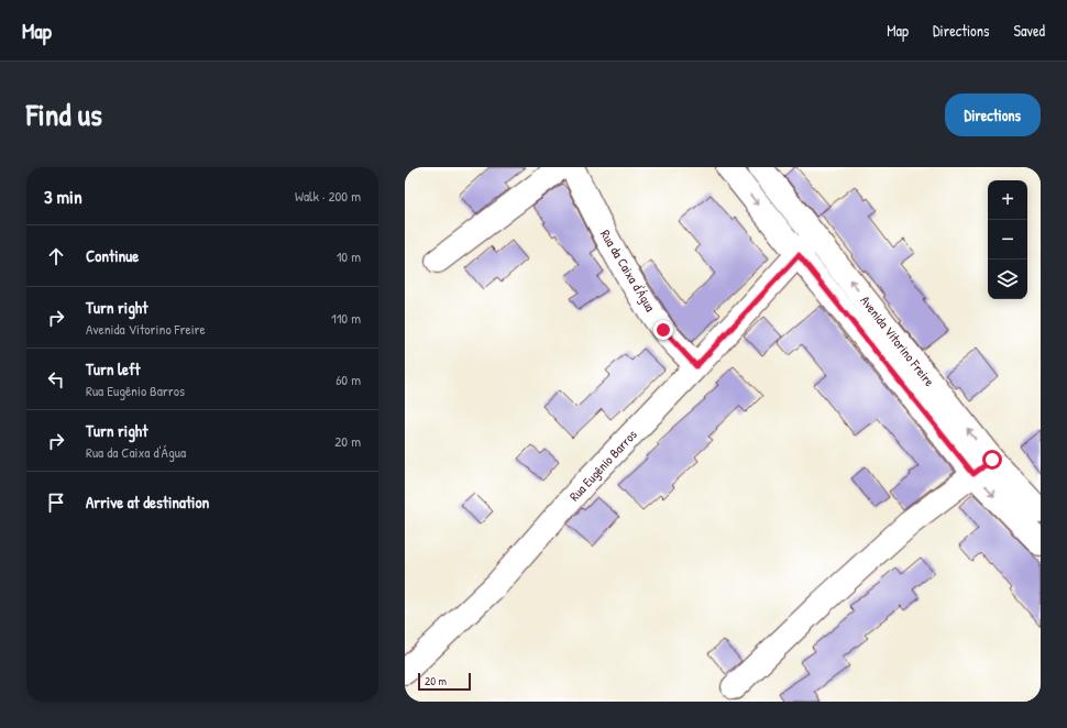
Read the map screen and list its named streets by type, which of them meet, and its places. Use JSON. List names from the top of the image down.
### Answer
{
  "streets": {
    "street": ["Rua da Caixa d'Água", "Avenida Vitorino Freire", "Rua Eugênio Barros"]
  },
  "crossings": [
    ["Rua da Caixa d'Água", "Rua Eugênio Barros"],
    ["Avenida Vitorino Freire", "Rua Eugênio Barros"]
  ],
  "scale_bar": "20 m",
  "page": {
    "header": "Map",
    "nav": ["Map", "Directions", "Saved"],
    "title": "Find us",
    "buttons": "Directions",
    "heading": ["3 min", "Walk · 200 m"],
    "map_buttons": ["+", "−"],
    "list": [
      ["Continue", "10 m"],
      ["Turn right", "Avenida Vitorino Freire", "110 m"],
      ["Turn left", "Rua Eugênio Barros", "60 m"],
      ["Turn right", "Rua da Caixa d'Água", "20 m"],
      "Arrive at destination"
    ],
    "scale": "20 m"
  }
}
